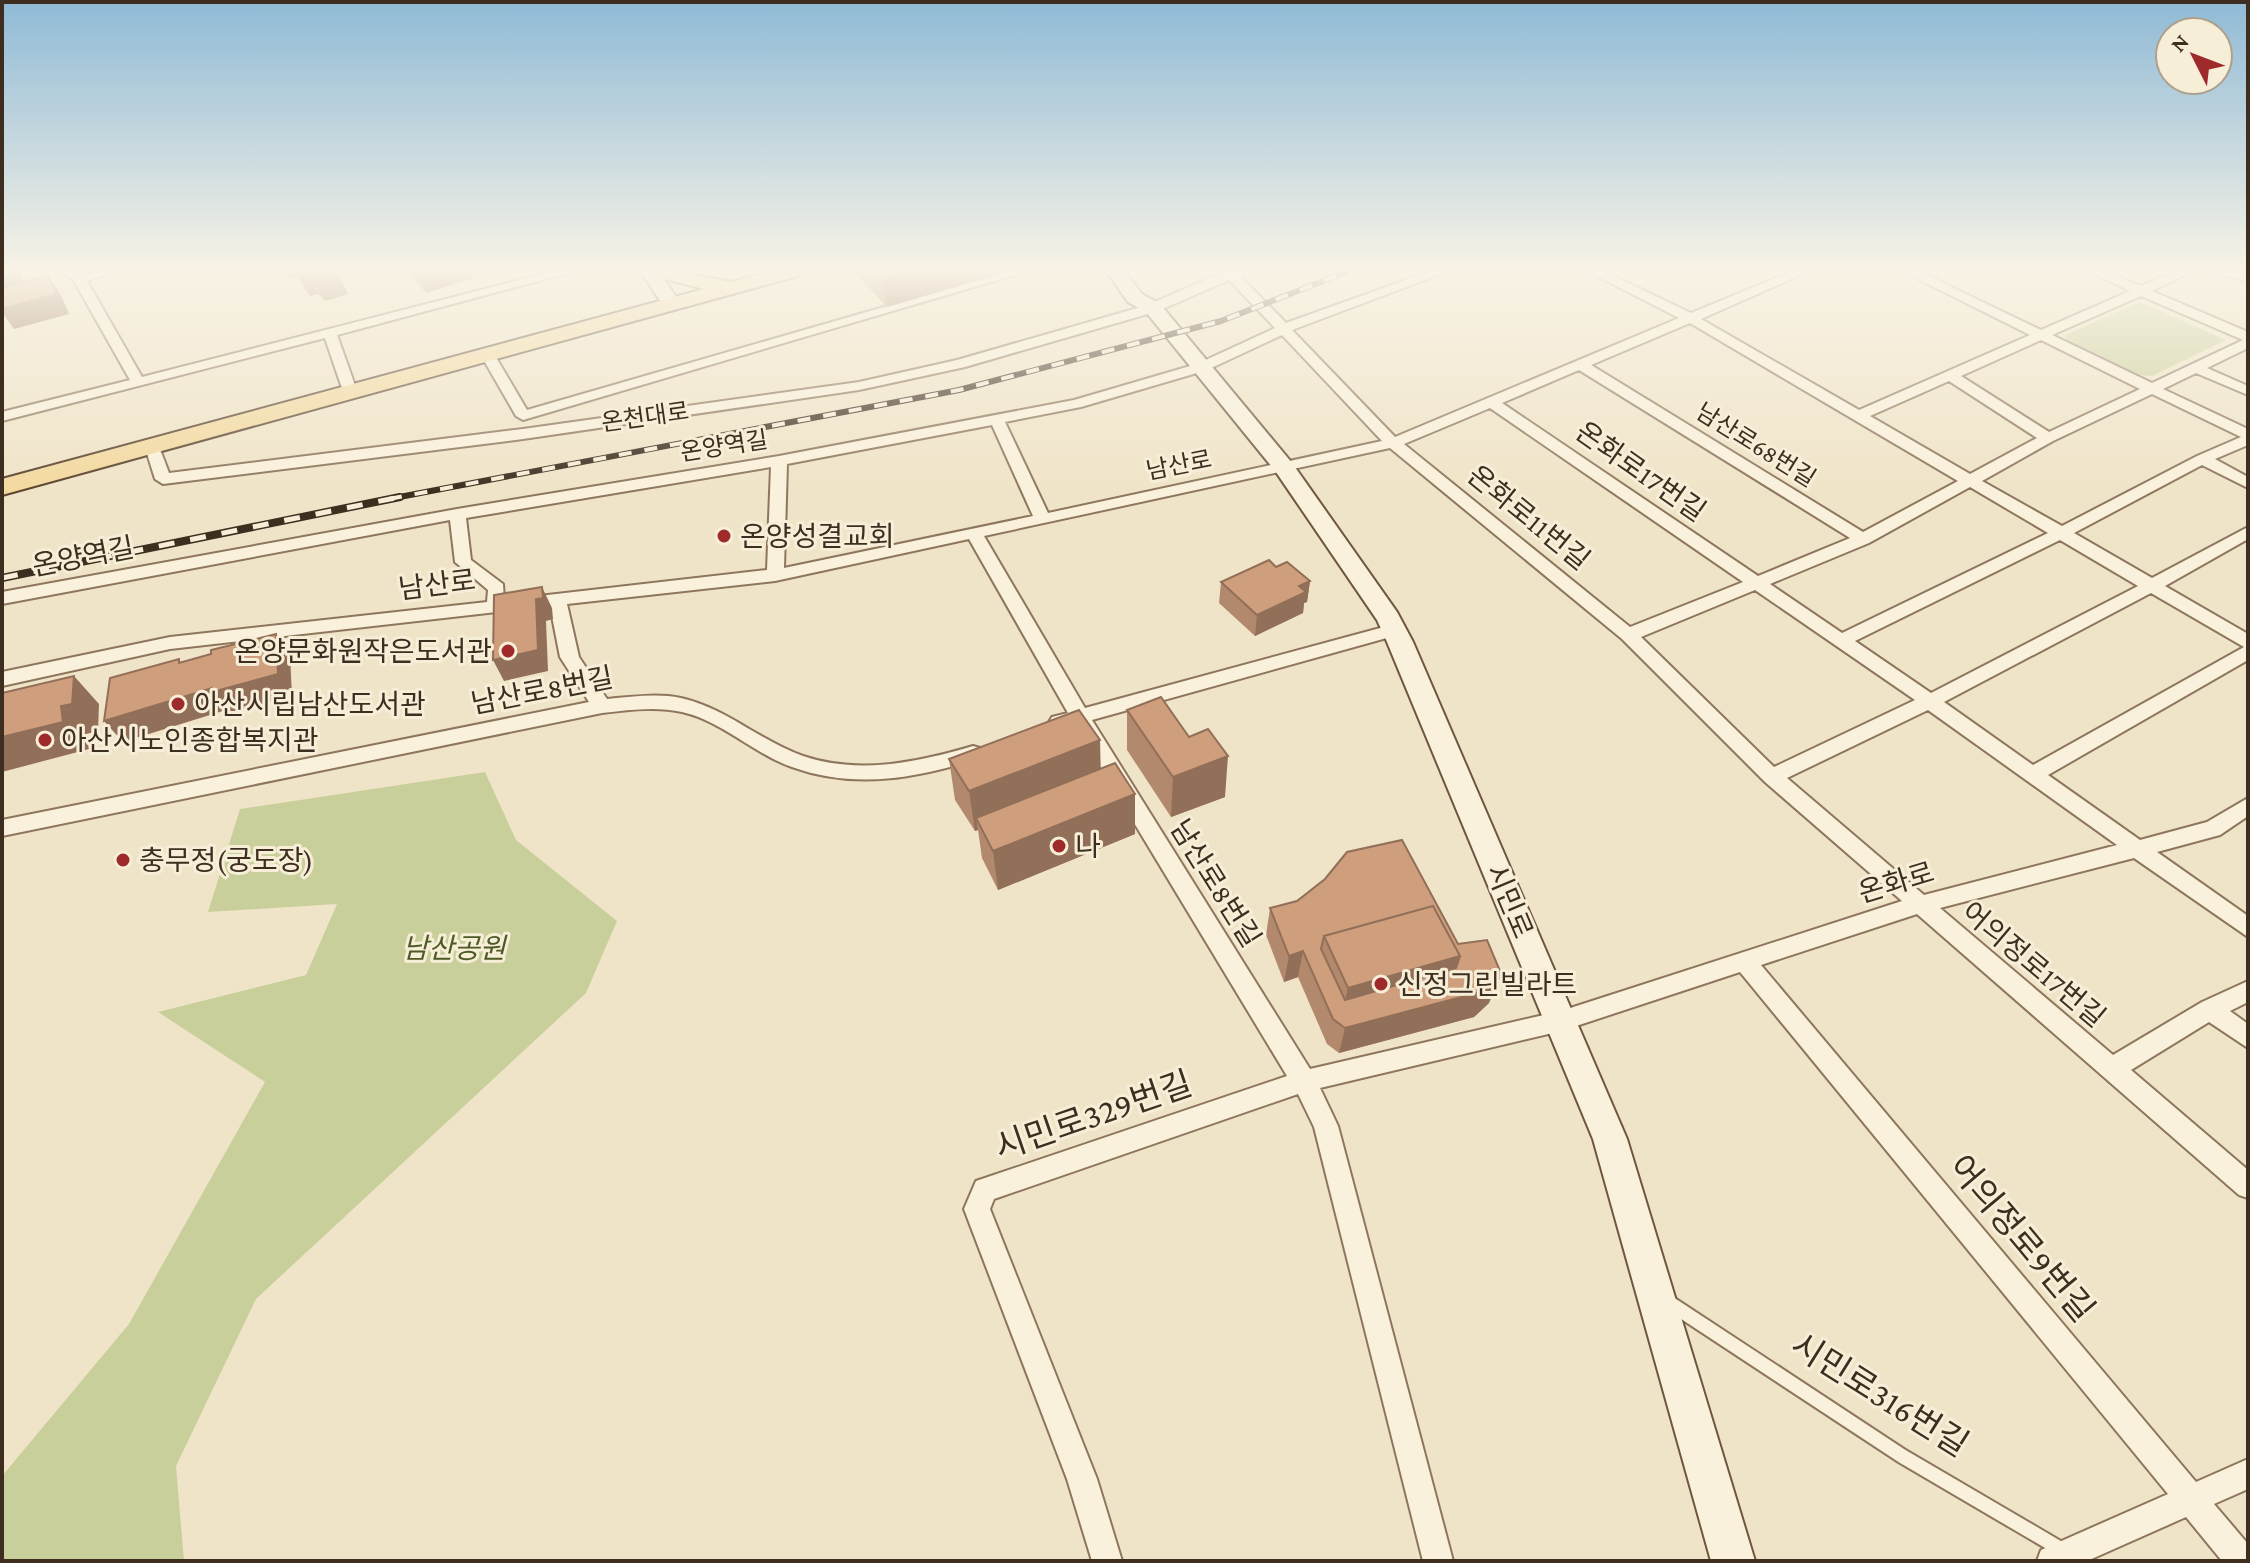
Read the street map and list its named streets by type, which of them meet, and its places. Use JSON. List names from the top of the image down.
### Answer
{
  "streets": {
    "main road": ["시민로"],
    "street": [
      "온천대로",
      "남산로68번길",
      "온양역길",
      "남산로",
      "온화로17번길",
      "온화로11번길",
      "남산로8번길",
      "온화로",
      "어의정로17번길",
      "시민로329번길",
      "어의정로9번길",
      "시민로316번길"
    ]
  },
  "crossings": [
    ["남산로68번길", "남산로"],
    ["온양역길", "시민로"],
    ["남산로", "온화로17번길"],
    ["남산로", "온화로11번길"],
    ["남산로", "시민로"],
    ["온화로17번길", "온화로"],
    ["온화로11번길", "온화로"],
    ["온화로11번길", "어의정로17번길"],
    ["남산로8번길", "시민로329번길"],
    ["온화로", "시민로"],
    ["온화로", "어의정로17번길"],
    ["온화로", "시민로329번길"],
    ["온화로", "어의정로9번길"],
    ["시민로", "시민로329번길"],
    ["시민로", "시민로316번길"],
    ["어의정로9번길", "시민로316번길"]
  ],
  "parks": ["남산공원"],
  "places": [
    "온양성결교회",
    "온양문화원작은도서관",
    "아산시립남산도서관",
    "아산시노인종합복지관",
    "나",
    "충무정(궁도장)",
    "신정그린빌라트"
  ],
  "north": "top left"
}
